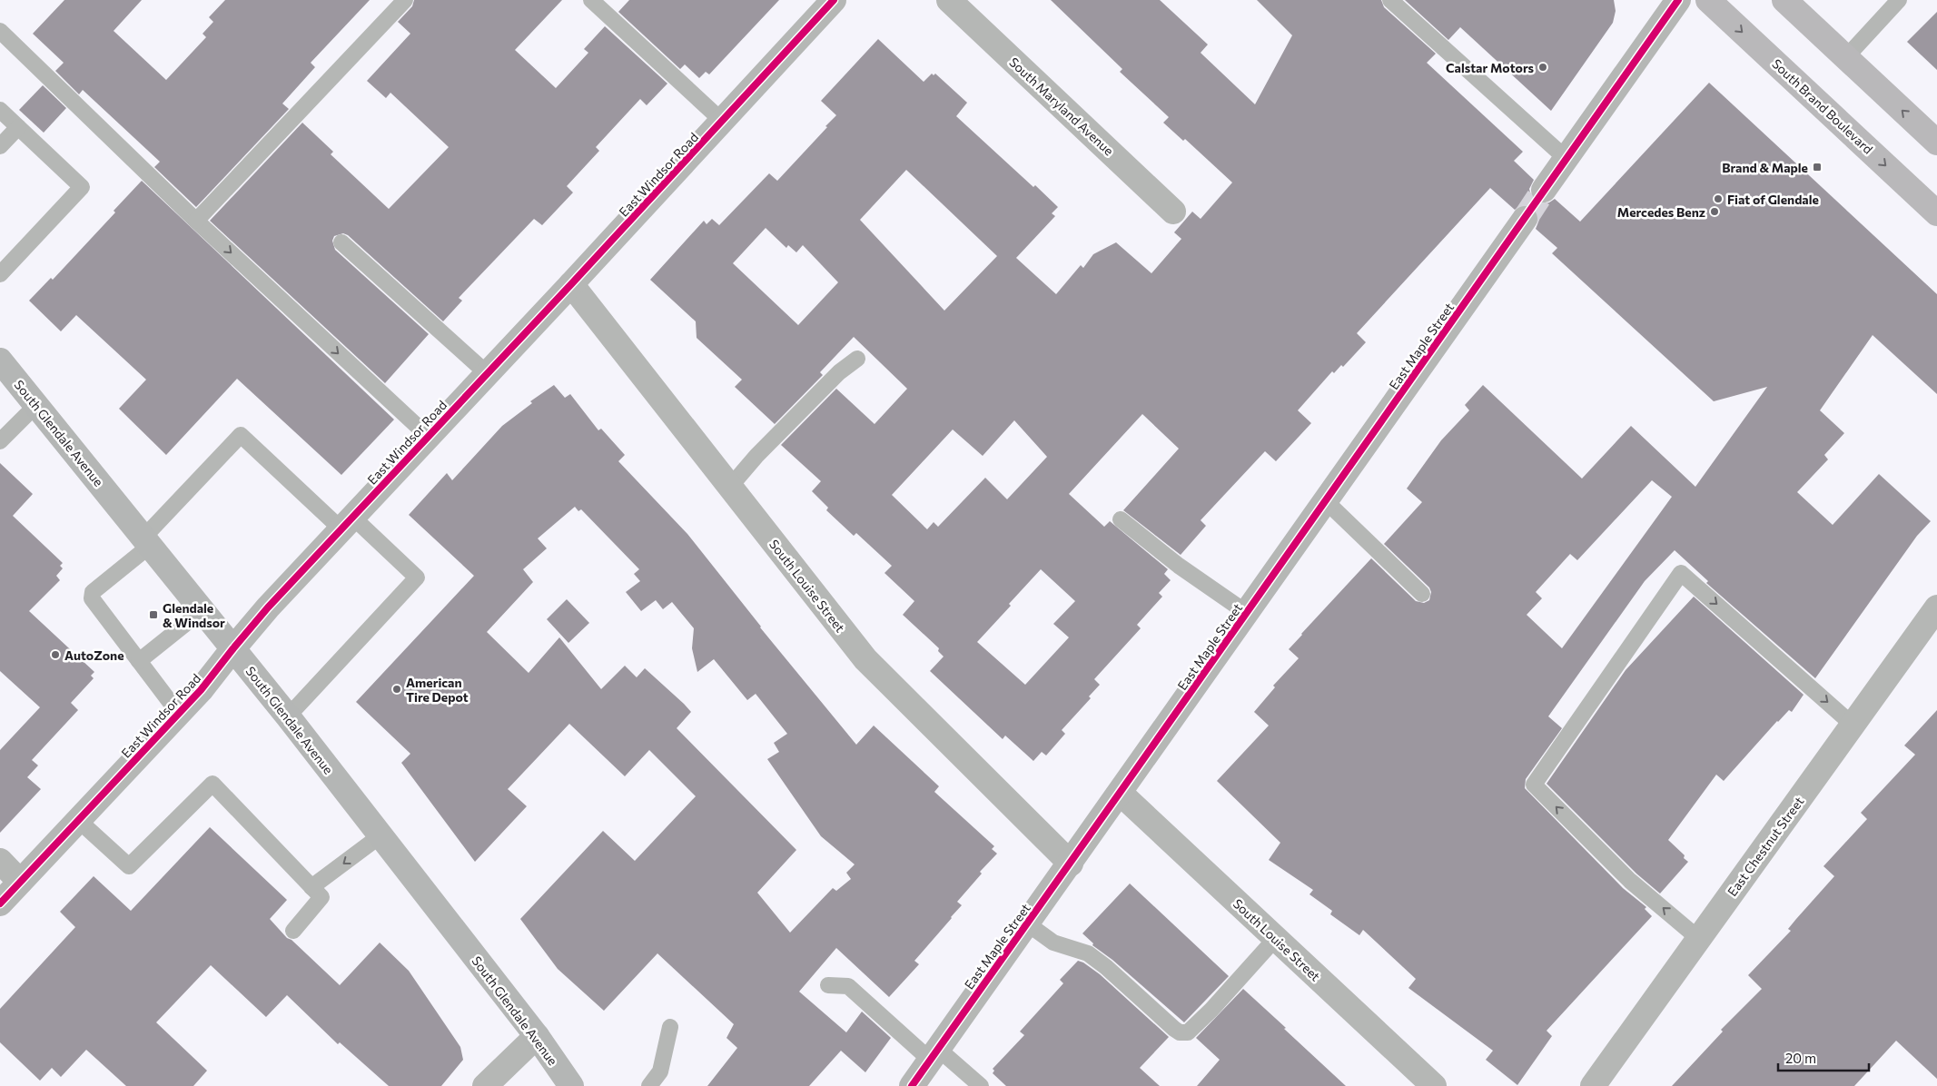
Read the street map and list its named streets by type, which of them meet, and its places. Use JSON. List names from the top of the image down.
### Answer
{
  "streets": {
    "main road": ["South Brand Boulevard", "South Glendale Avenue"],
    "street": [
      "South Maryland Avenue",
      "East Windsor Road",
      "East Maple Street",
      "South Louise Street",
      "East Chestnut Street"
    ]
  },
  "crossings": [
    ["East Windsor Road", "South Glendale Avenue"],
    ["East Windsor Road", "South Louise Street"],
    ["East Maple Street", "South Louise Street"]
  ],
  "places": {
    "other": [
      "Calstar Motors",
      "Fiat of Glendale",
      "Mercedes Benz",
      "AutoZone",
      "American Tire Depot"
    ],
    "transit": ["Brand & Maple", "Glendale & Windsor"]
  },
  "scale_bar": "20 m"
}
